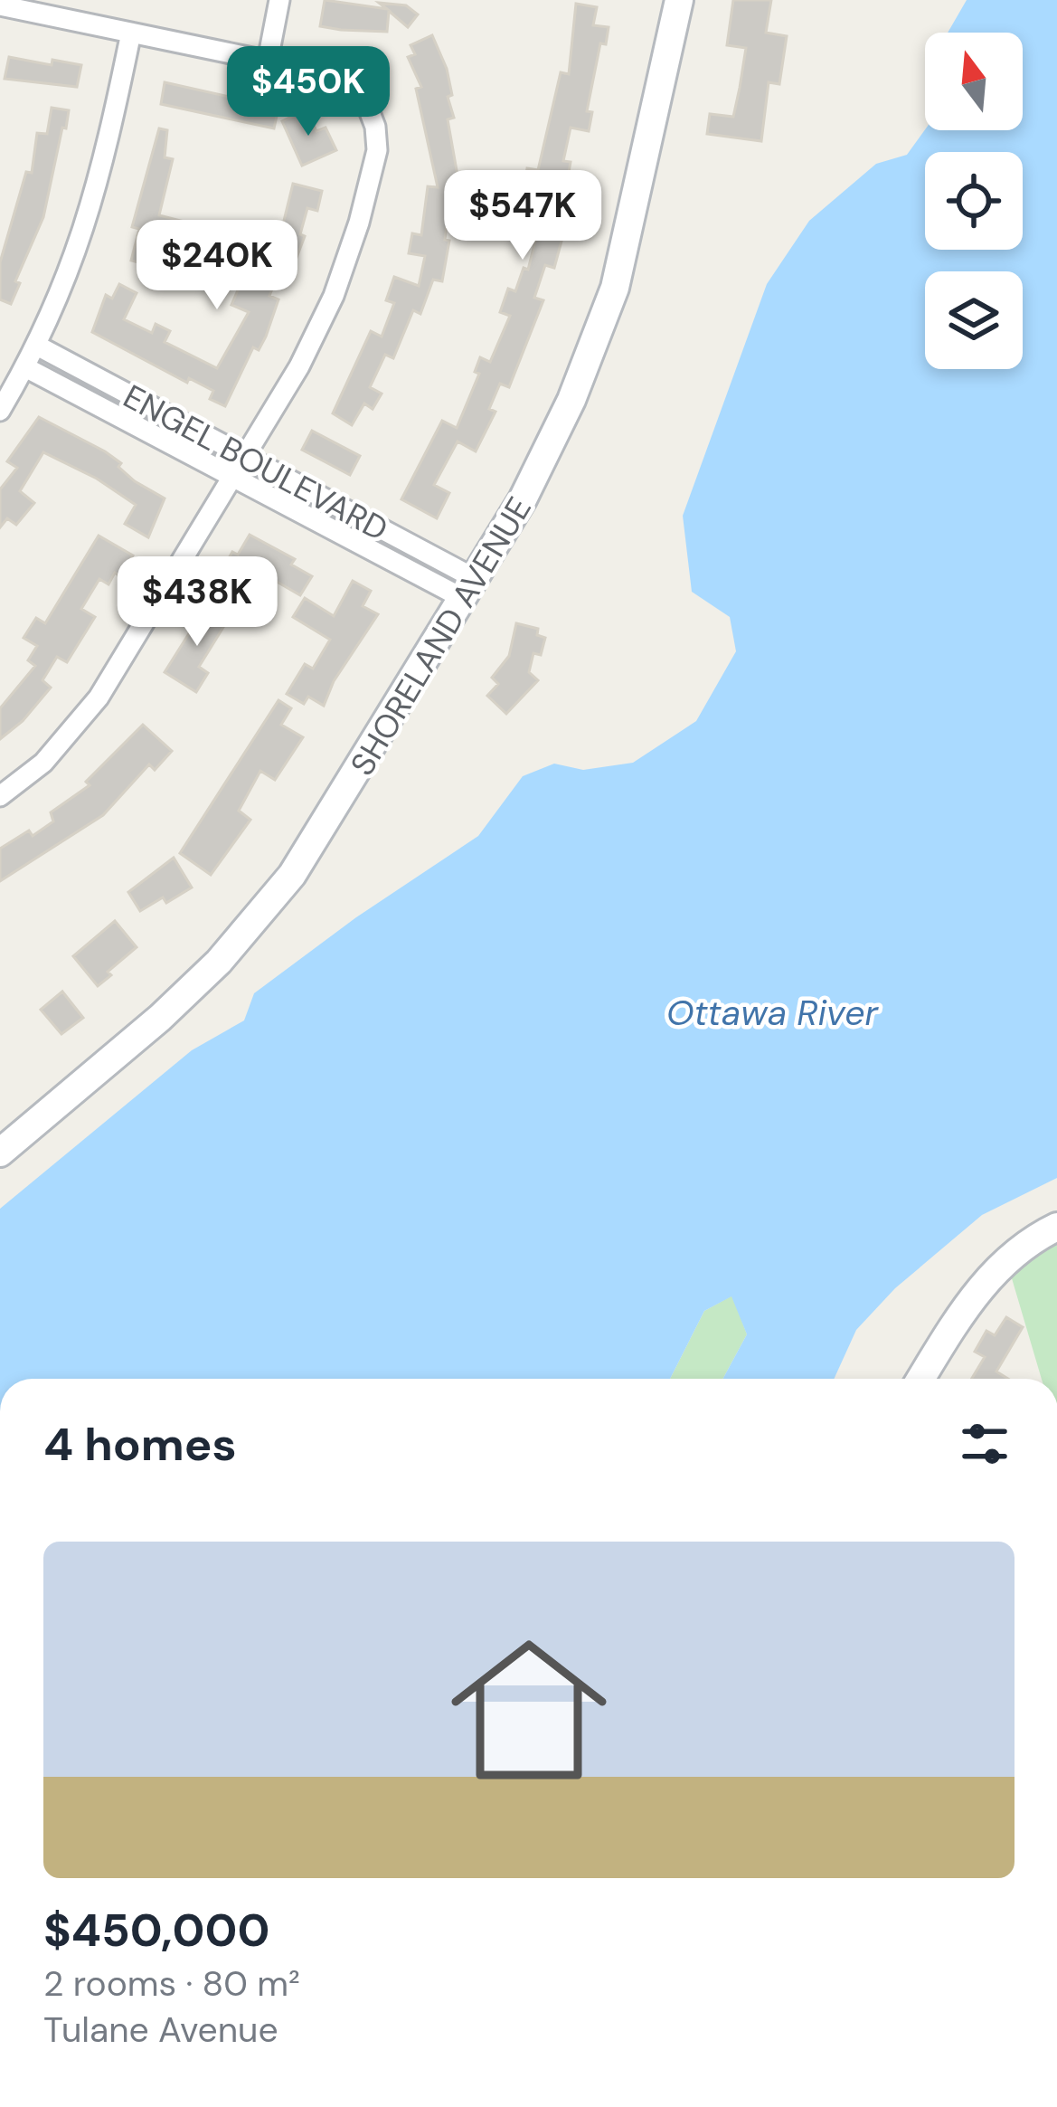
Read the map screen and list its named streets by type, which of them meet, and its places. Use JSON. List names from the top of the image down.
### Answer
{
  "streets": {
    "street": ["ENGEL BOULEVARD", "SHORELAND AVENUE"]
  },
  "crossings": [
    ["ENGEL BOULEVARD", "SHORELAND AVENUE"]
  ],
  "water": ["Ottawa River"],
  "north": "top",
  "page": {
    "price": [
      "$450K",
      "$547K",
      "$240K",
      "$438K"
    ],
    "heading": "4 homes",
    "list": [
      {
        "name": "$450,000",
        "note": "2 rooms · 80 m² · Tulane Avenue"
      }
    ]
  }
}
